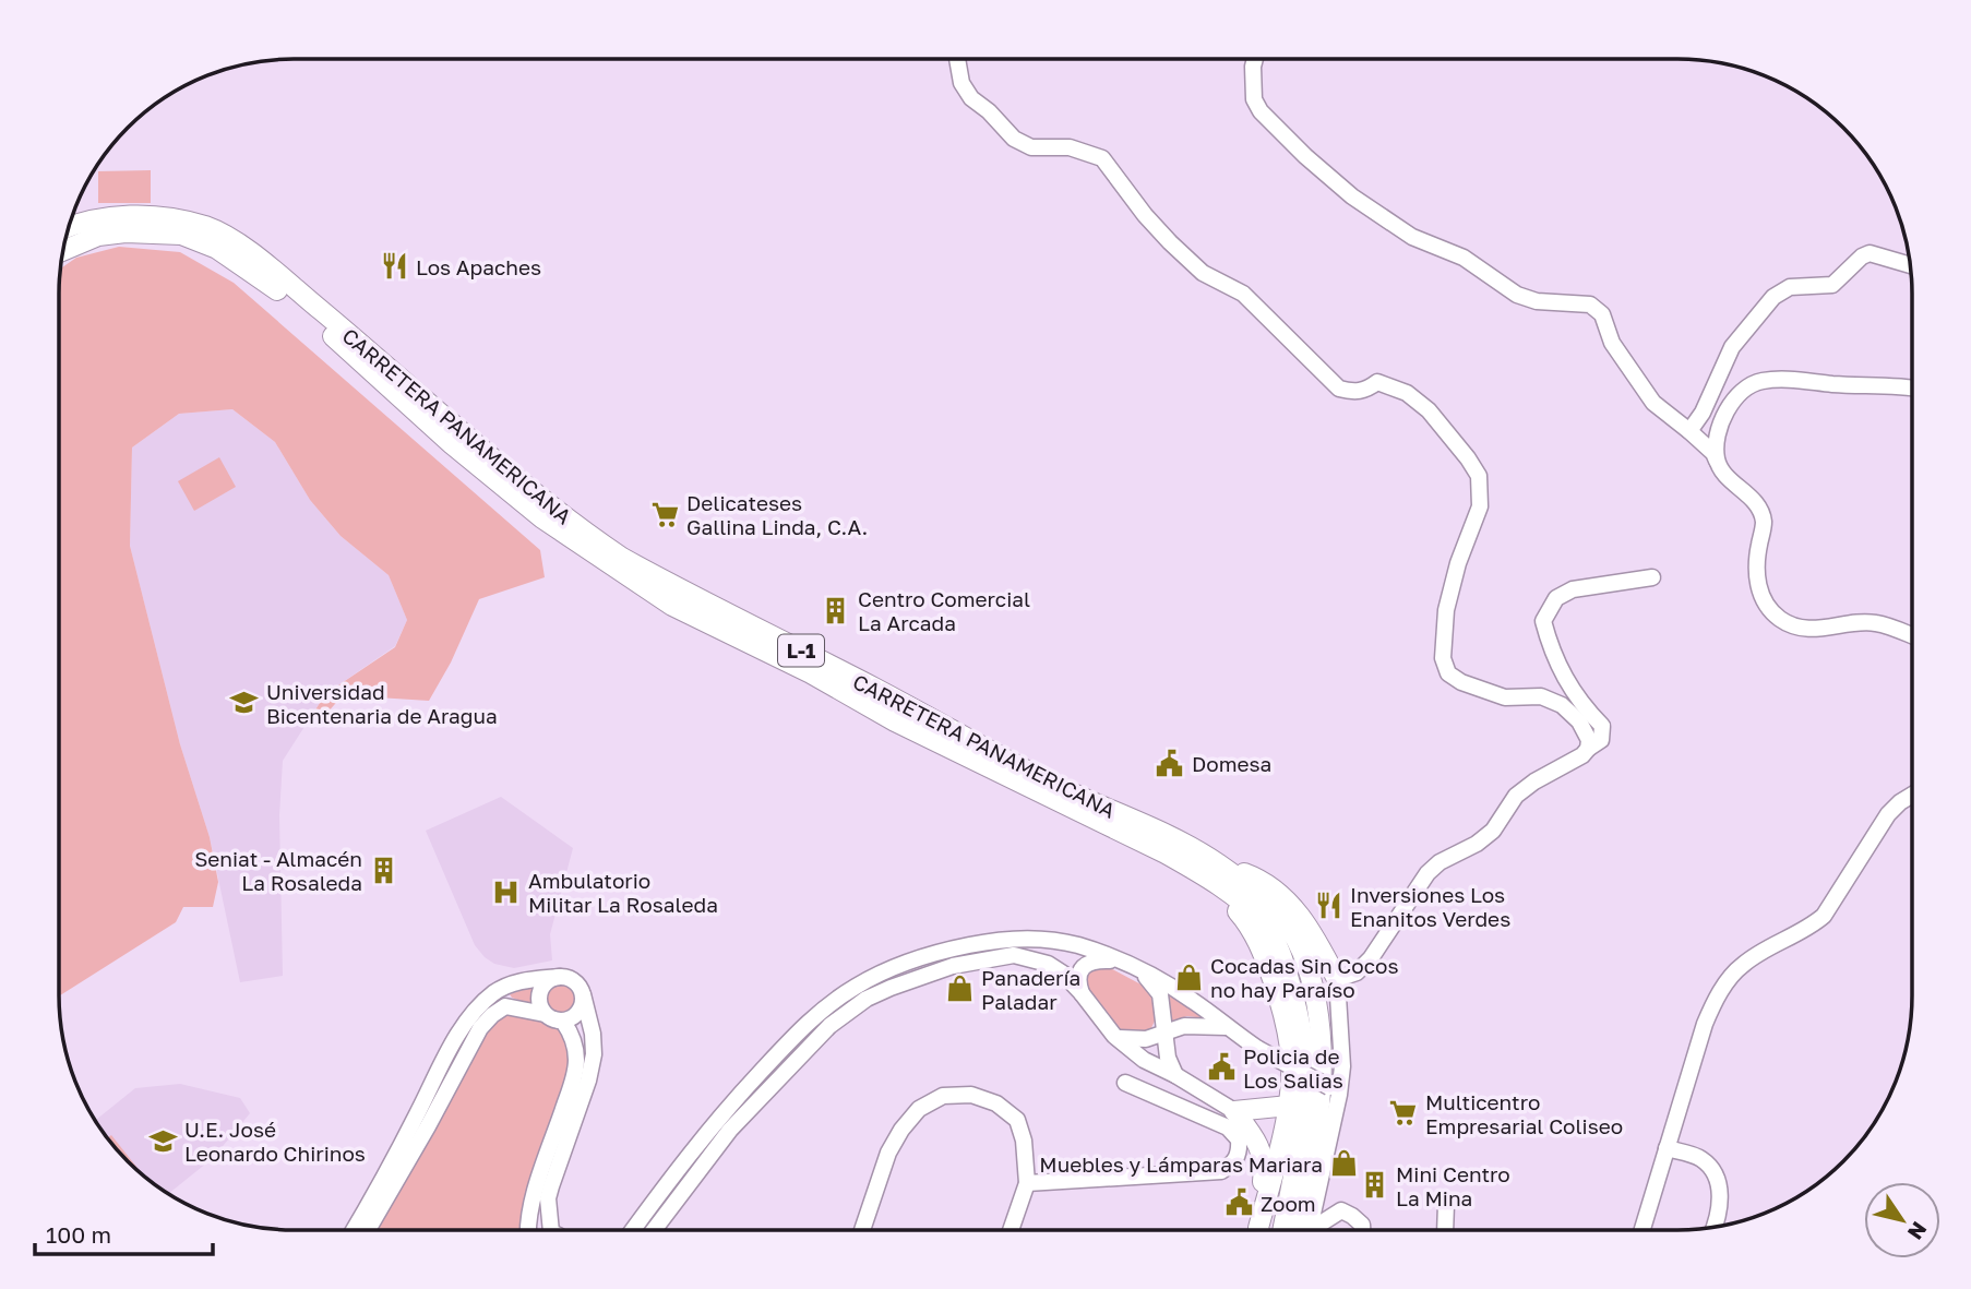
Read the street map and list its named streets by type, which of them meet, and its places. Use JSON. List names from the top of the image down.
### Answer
{
  "streets": {
    "main road": ["CARRETERA PANAMERICANA", "L-1"]
  },
  "crossings": [
    ["CARRETERA PANAMERICANA", "L-1"]
  ],
  "places": {
    "restaurant": ["Los Apaches", "Inversiones Los Enanitos Verdes"],
    "supermarket": ["Delicateses Gallina Linda, C.A.", "Multicentro Empresarial Coliseo"],
    "building": ["Centro Comercial La Arcada", "Seniat - Almacén La Rosaleda", "Mini Centro La Mina"],
    "school or university": ["Universidad Bicentenaria de Aragua", "U.E. José Leonardo Chirinos"],
    "public building": ["Domesa", "Policia de Los Salias", "Zoom"],
    "hospital": ["Ambulatorio Militar La Rosaleda"],
    "shop": ["Cocadas Sin Cocos no hay Paraíso", "Panadería Paladar", "Muebles y Lámparas Mariara"]
  },
  "scale_bar": "100 m",
  "north": "bottom right"
}
